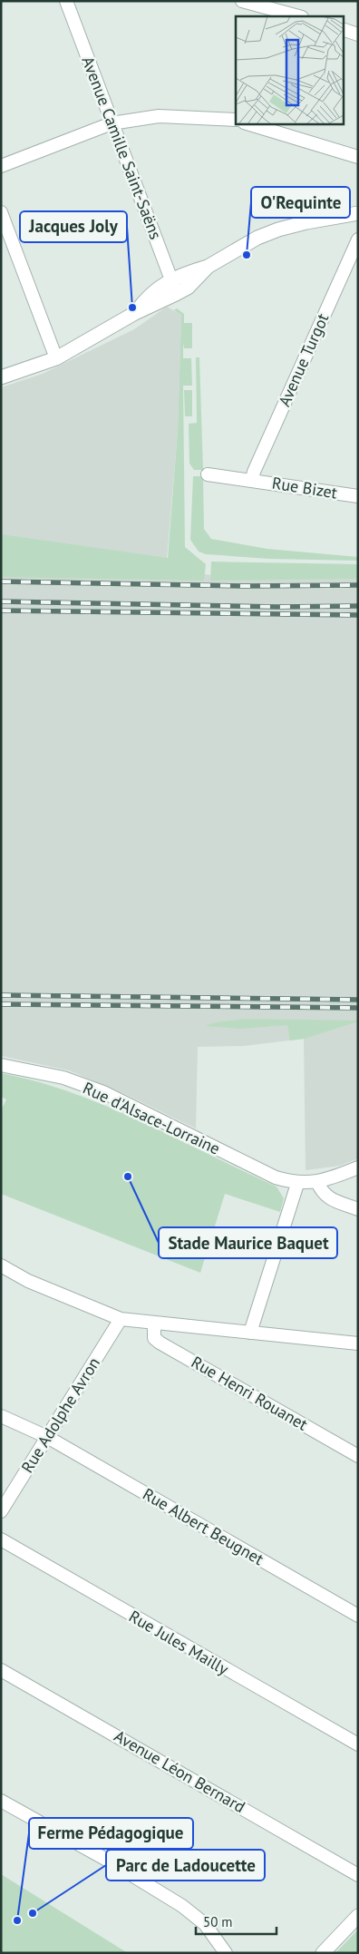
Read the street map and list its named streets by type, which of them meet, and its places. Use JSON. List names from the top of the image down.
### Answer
{
  "streets": {
    "street": [
      "Avenue Camille Saint-Saëns",
      "Avenue Turgot",
      "Rue Bizet",
      "Rue d'Alsace-Lorraine",
      "Rue Henri Rouanet",
      "Rue Adolphe Avron",
      "Rue Albert Beugnet",
      "Rue Jules Mailly",
      "Avenue Léon Bernard"
    ]
  },
  "crossings": [
    ["Avenue Turgot", "Rue Bizet"],
    ["Rue Adolphe Avron", "Rue Albert Beugnet"]
  ],
  "places": [
    "O'Requinte",
    "Jacques Joly",
    "Stade Maurice Baquet",
    "Parc de Ladoucette",
    "Ferme Pédagogique"
  ],
  "scale_bar": "50 m"
}
